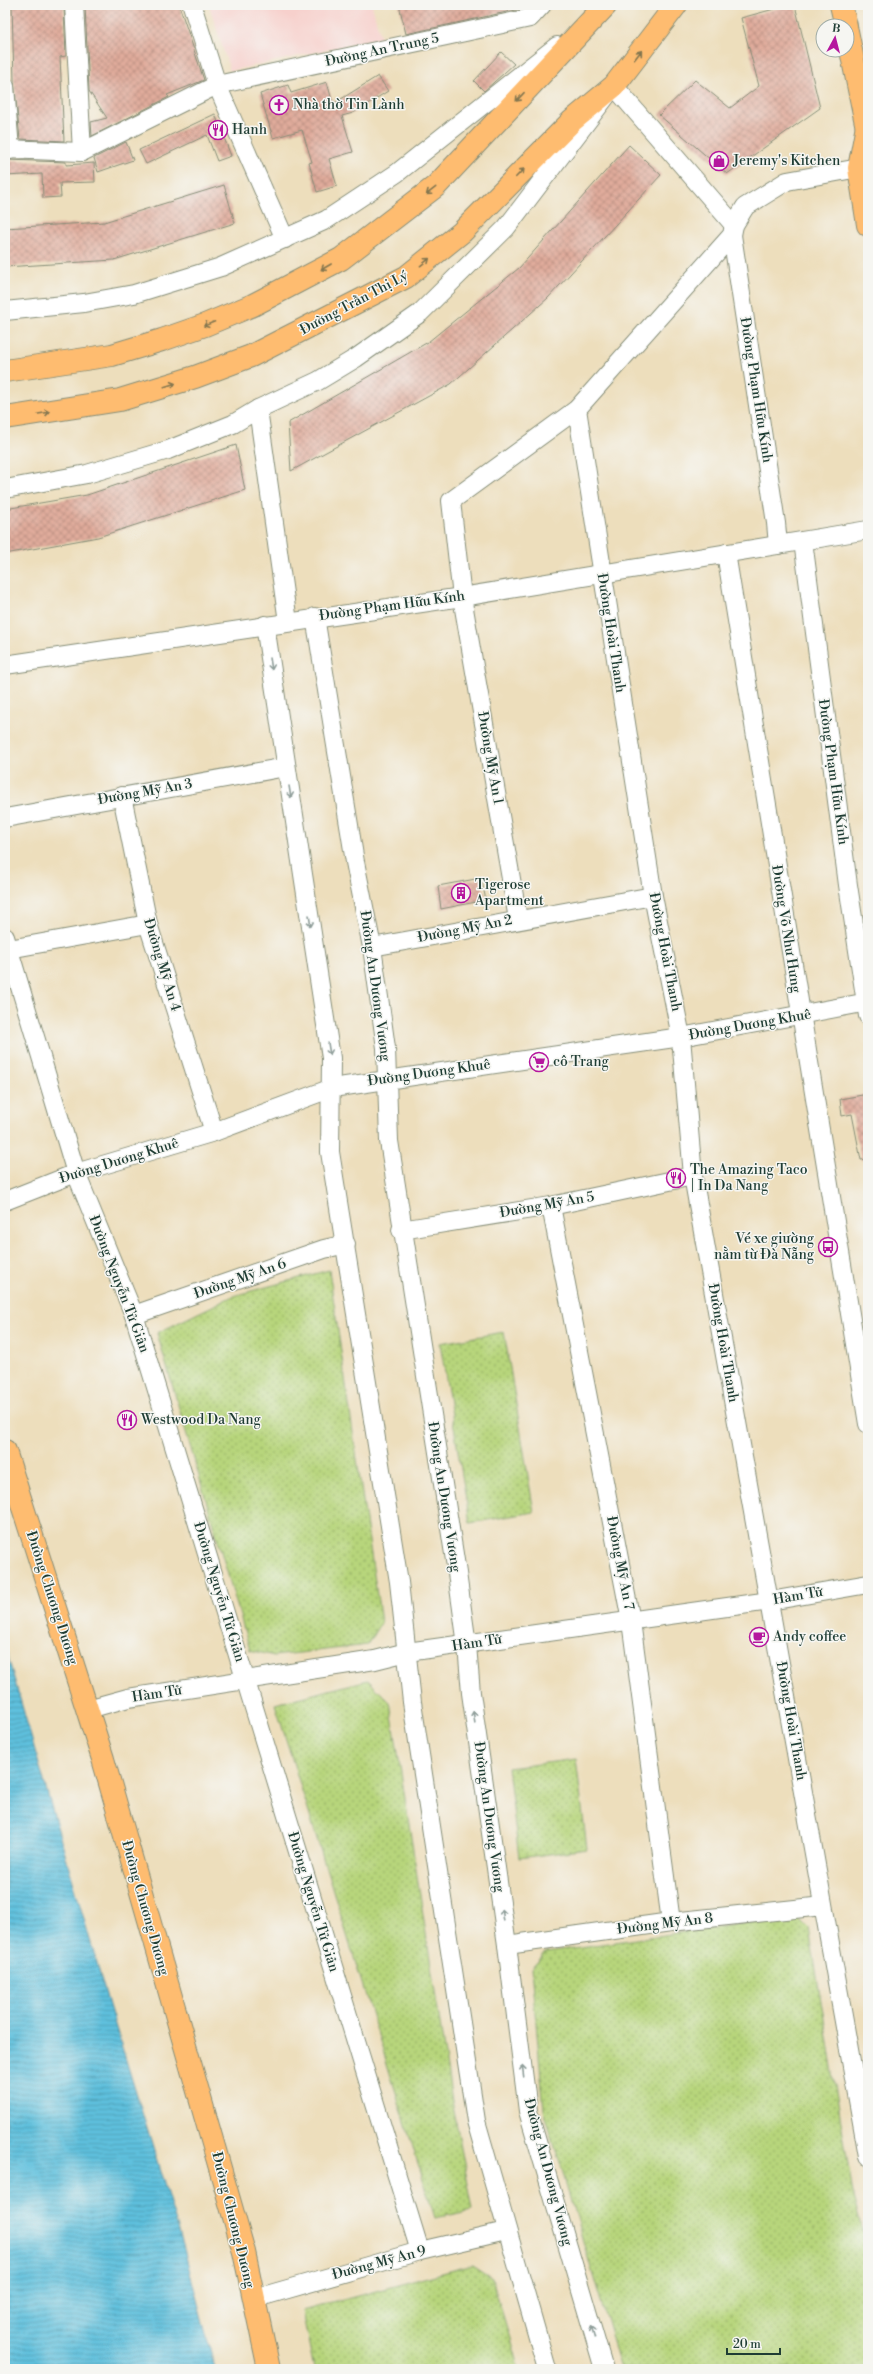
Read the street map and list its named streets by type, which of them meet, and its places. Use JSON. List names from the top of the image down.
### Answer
{
  "streets": {
    "main road": ["Đường Trần Thị Lý", "Đường Chương Dương"],
    "street": [
      "Đường An Trung 5",
      "Đường Phạm Hữu Kính",
      "Đường Hoài Thanh",
      "Đường Mỹ An 1",
      "Đường Mỹ An 3",
      "Đường Mỹ An 2",
      "Đường Võ Như Hưng",
      "Đường Mỹ An 4",
      "Đường An Dương Vương",
      "Đường Dương Khuê",
      "Đường Mỹ An 5",
      "Đường Mỹ An 6",
      "Đường Nguyễn Tử Giản",
      "Đường Mỹ An 7",
      "Hàm Tử",
      "Đường Mỹ An 8",
      "Đường Mỹ An 9"
    ]
  },
  "crossings": [
    ["Đường Phạm Hữu Kính", "Đường Hoài Thanh"],
    ["Đường Phạm Hữu Kính", "Đường Mỹ An 1"],
    ["Đường Phạm Hữu Kính", "Đường Võ Như Hưng"],
    ["Đường Phạm Hữu Kính", "Đường An Dương Vương"],
    ["Đường Phạm Hữu Kính", "Đường Dương Khuê"],
    ["Đường Hoài Thanh", "Đường Mỹ An 1"],
    ["Đường Hoài Thanh", "Đường Mỹ An 2"],
    ["Đường Hoài Thanh", "Đường Dương Khuê"],
    ["Đường Hoài Thanh", "Đường Mỹ An 5"],
    ["Đường Hoài Thanh", "Hàm Tử"],
    ["Đường Hoài Thanh", "Đường Mỹ An 8"],
    ["Đường Mỹ An 1", "Đường Mỹ An 2"],
    ["Đường Mỹ An 3", "Đường Mỹ An 4"],
    ["Đường Mỹ An 2", "Đường An Dương Vương"],
    ["Đường Võ Như Hưng", "Đường Dương Khuê"],
    ["Đường Mỹ An 4", "Đường Dương Khuê"],
    ["Đường An Dương Vương", "Đường Dương Khuê"],
    ["Đường An Dương Vương", "Đường Mỹ An 5"],
    ["Đường An Dương Vương", "Hàm Tử"],
    ["Đường An Dương Vương", "Đường Mỹ An 8"],
    ["Đường Dương Khuê", "Đường Nguyễn Tử Giản"],
    ["Đường Mỹ An 5", "Đường Mỹ An 7"],
    ["Đường Mỹ An 6", "Đường Nguyễn Tử Giản"],
    ["Đường Nguyễn Tử Giản", "Hàm Tử"],
    ["Đường Nguyễn Tử Giản", "Đường Mỹ An 9"],
    ["Đường Mỹ An 7", "Hàm Tử"],
    ["Đường Mỹ An 7", "Đường Mỹ An 8"],
    ["Hàm Tử", "Đường Chương Dương"],
    ["Đường Chương Dương", "Đường Mỹ An 9"]
  ],
  "places": {
    "church": ["Nhà thờ Tin Lành"],
    "restaurant": ["Hanh", "The Amazing Taco | In Da Nang", "Westwood Da Nang"],
    "shop": ["Jeremy's Kitchen"],
    "building": ["Tigerose Apartment"],
    "supermarket": ["cô Trang"],
    "bus stop": ["Vé xe giường nằm từ Đà Nẵng"],
    "cafe": ["Andy coffee"]
  },
  "scale_bar": "20 m",
  "north": "top"
}
